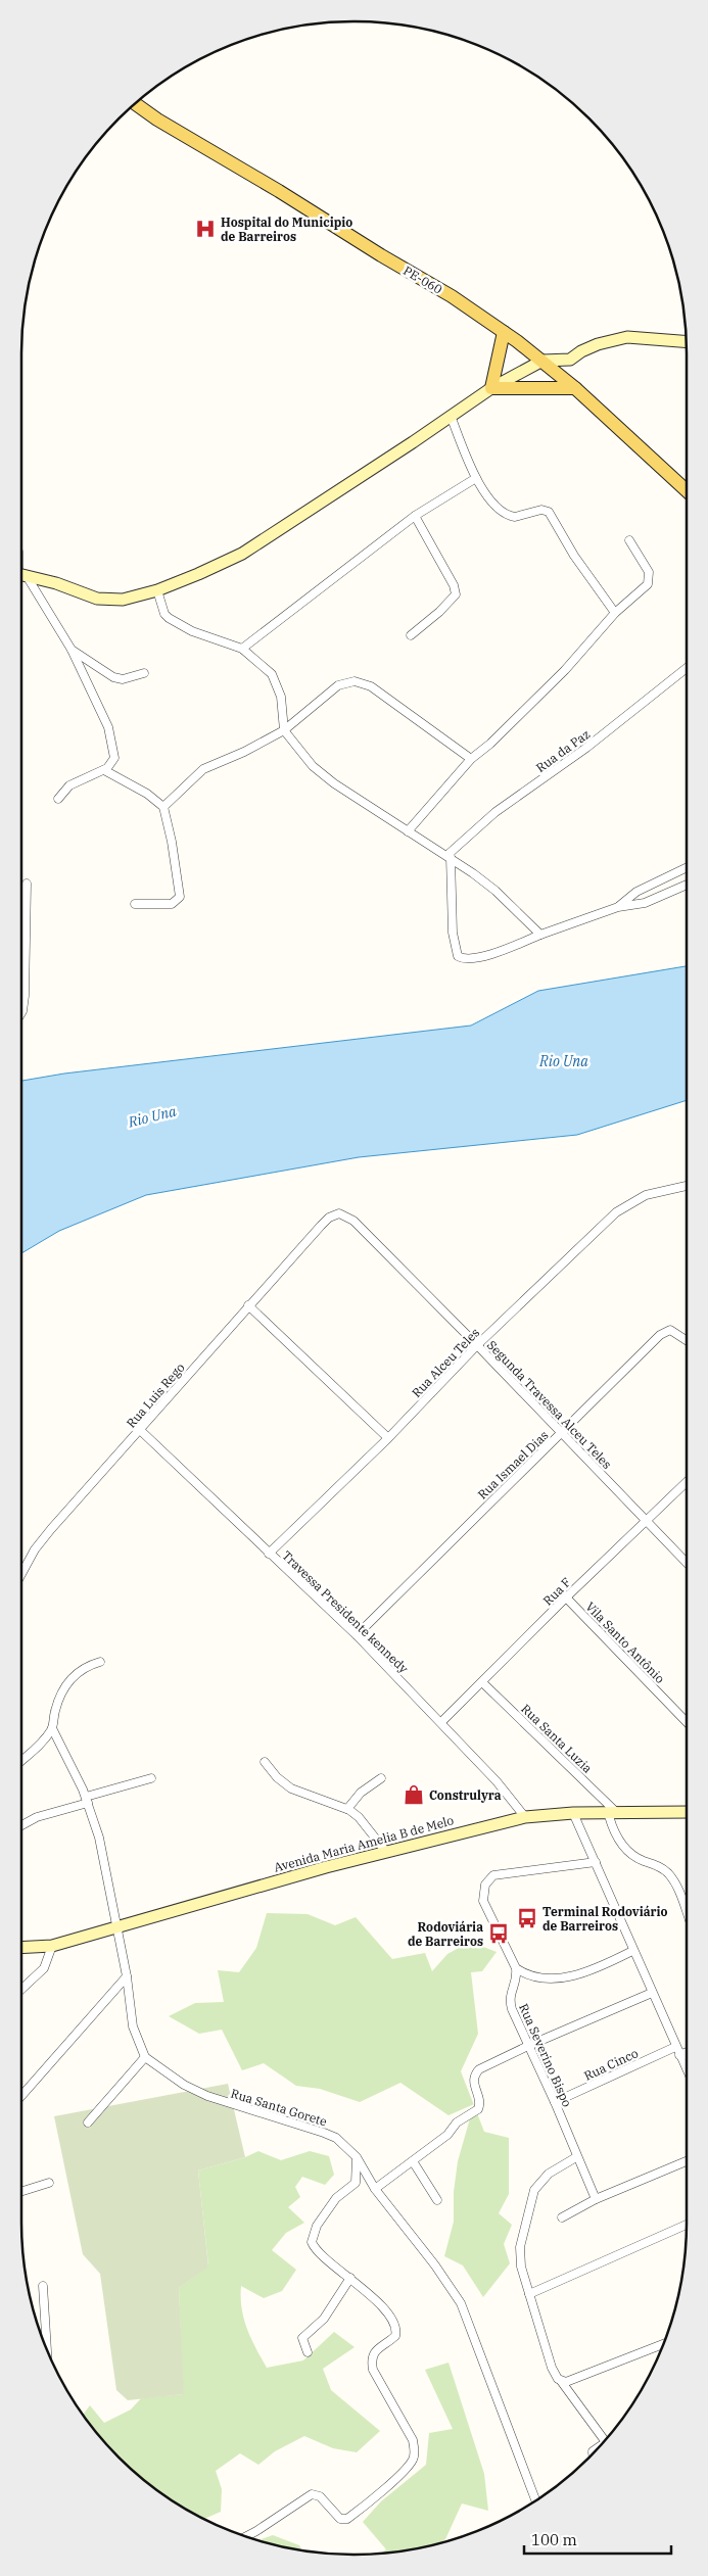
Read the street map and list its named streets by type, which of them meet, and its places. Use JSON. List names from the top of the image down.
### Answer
{
  "streets": {
    "main road": ["PE-060"],
    "street": [
      "Rua da Paz",
      "Rua Alceu Teles",
      "Rua Luis Rego",
      "Segunda Travessa Alceu Teles",
      "Rua Ismael Dias",
      "Rua F",
      "Travessa Presidente kennedy",
      "Vila Santo Antônio",
      "Rua Santa Luzia",
      "Avenida Maria Amelia B de Melo",
      "Rua Severino Bispo",
      "Rua Cinco",
      "Rua Santa Gorete"
    ]
  },
  "crossings": [
    ["Rua Alceu Teles", "Segunda Travessa Alceu Teles"],
    ["Rua Alceu Teles", "Travessa Presidente kennedy"],
    ["Rua Luis Rego", "Segunda Travessa Alceu Teles"],
    ["Rua Luis Rego", "Travessa Presidente kennedy"],
    ["Segunda Travessa Alceu Teles", "Rua Ismael Dias"],
    ["Segunda Travessa Alceu Teles", "Rua F"],
    ["Rua Ismael Dias", "Travessa Presidente kennedy"],
    ["Rua F", "Travessa Presidente kennedy"],
    ["Rua F", "Vila Santo Antônio"],
    ["Rua F", "Rua Santa Luzia"],
    ["Travessa Presidente kennedy", "Avenida Maria Amelia B de Melo"],
    ["Rua Santa Luzia", "Avenida Maria Amelia B de Melo"],
    ["Rua Severino Bispo", "Rua Cinco"]
  ],
  "water": ["Rio Una"],
  "places": {
    "hospital": ["Hospital do Municipio de Barreiros"],
    "shop": ["Construlyra"],
    "bus stop": ["Terminal Rodoviário de Barreiros", "Rodoviária de Barreiros"]
  },
  "scale_bar": "100 m"
}
